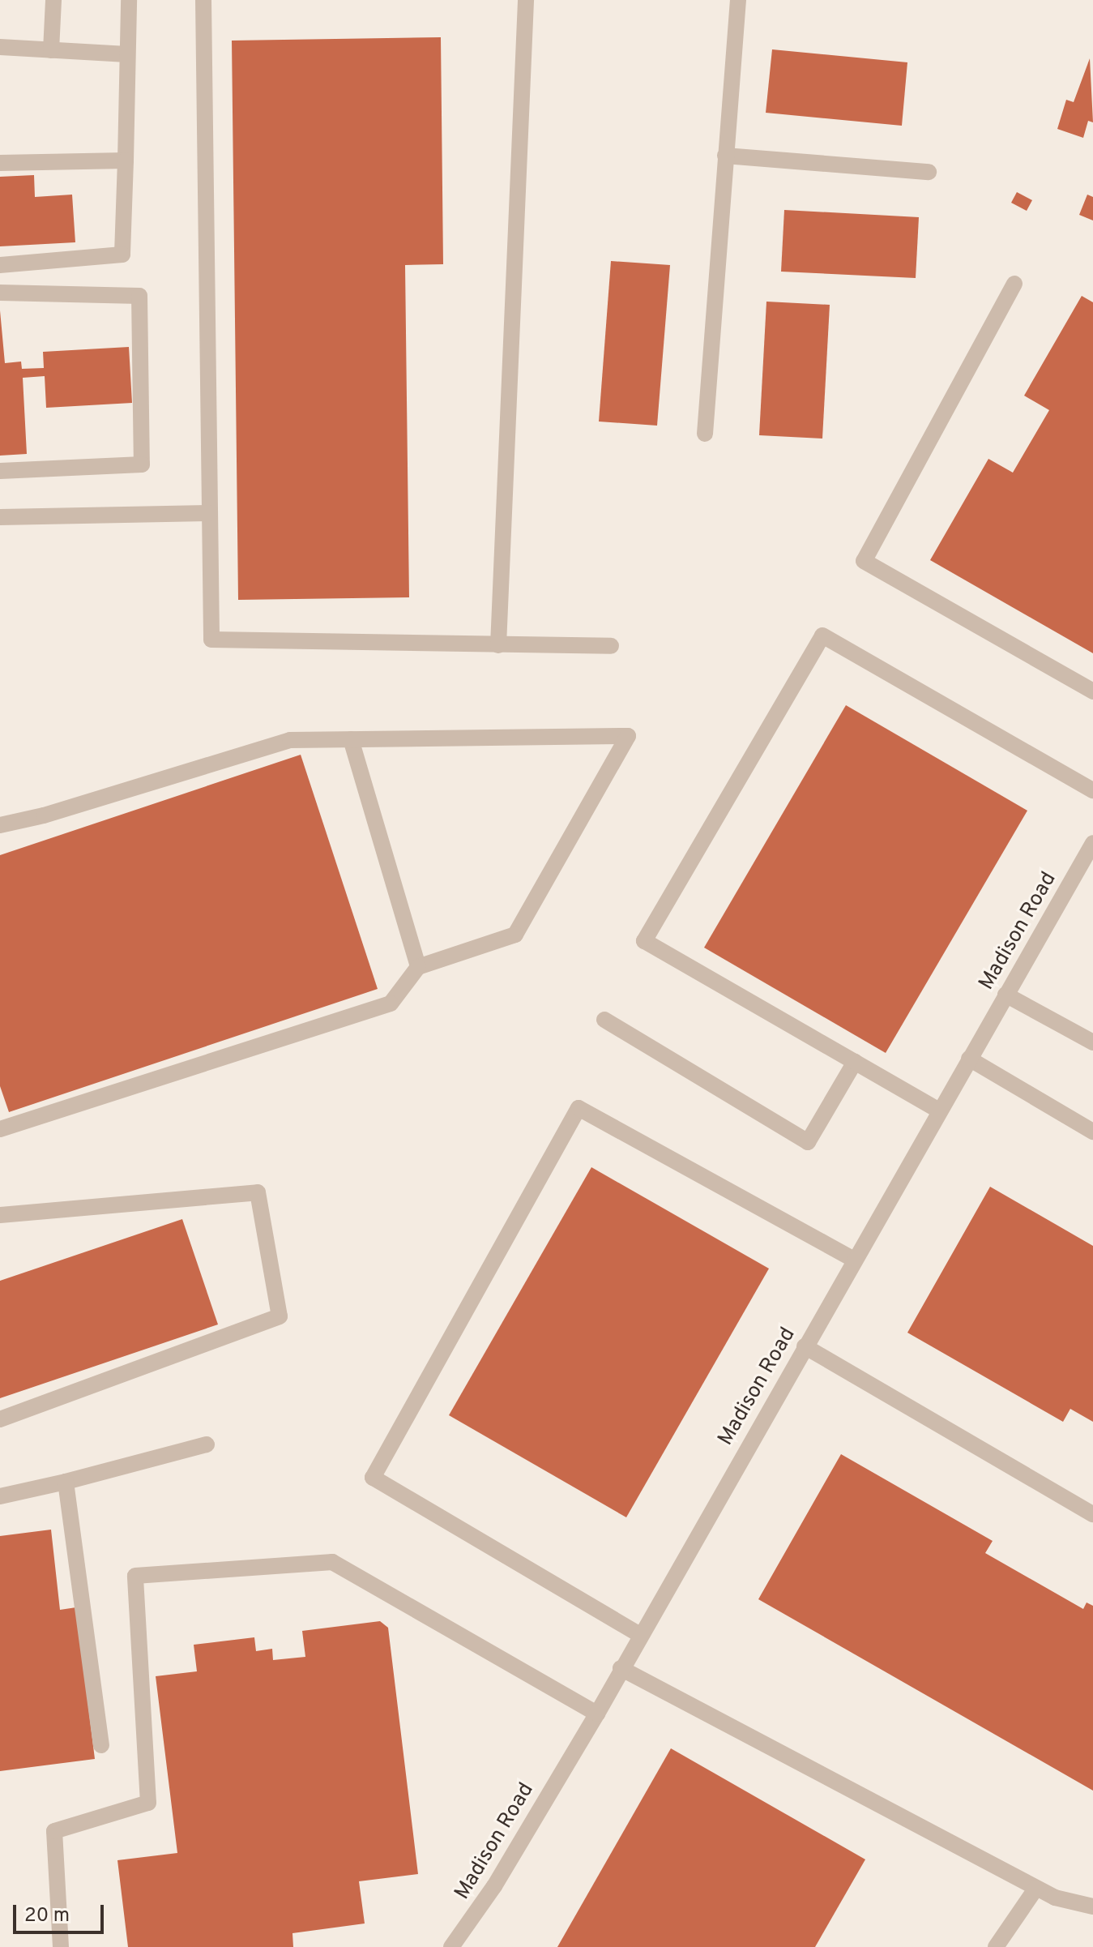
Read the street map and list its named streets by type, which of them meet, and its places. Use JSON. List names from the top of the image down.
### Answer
{
  "streets": {
    "street": ["Madison Road"]
  },
  "scale_bar": "20 m"
}
